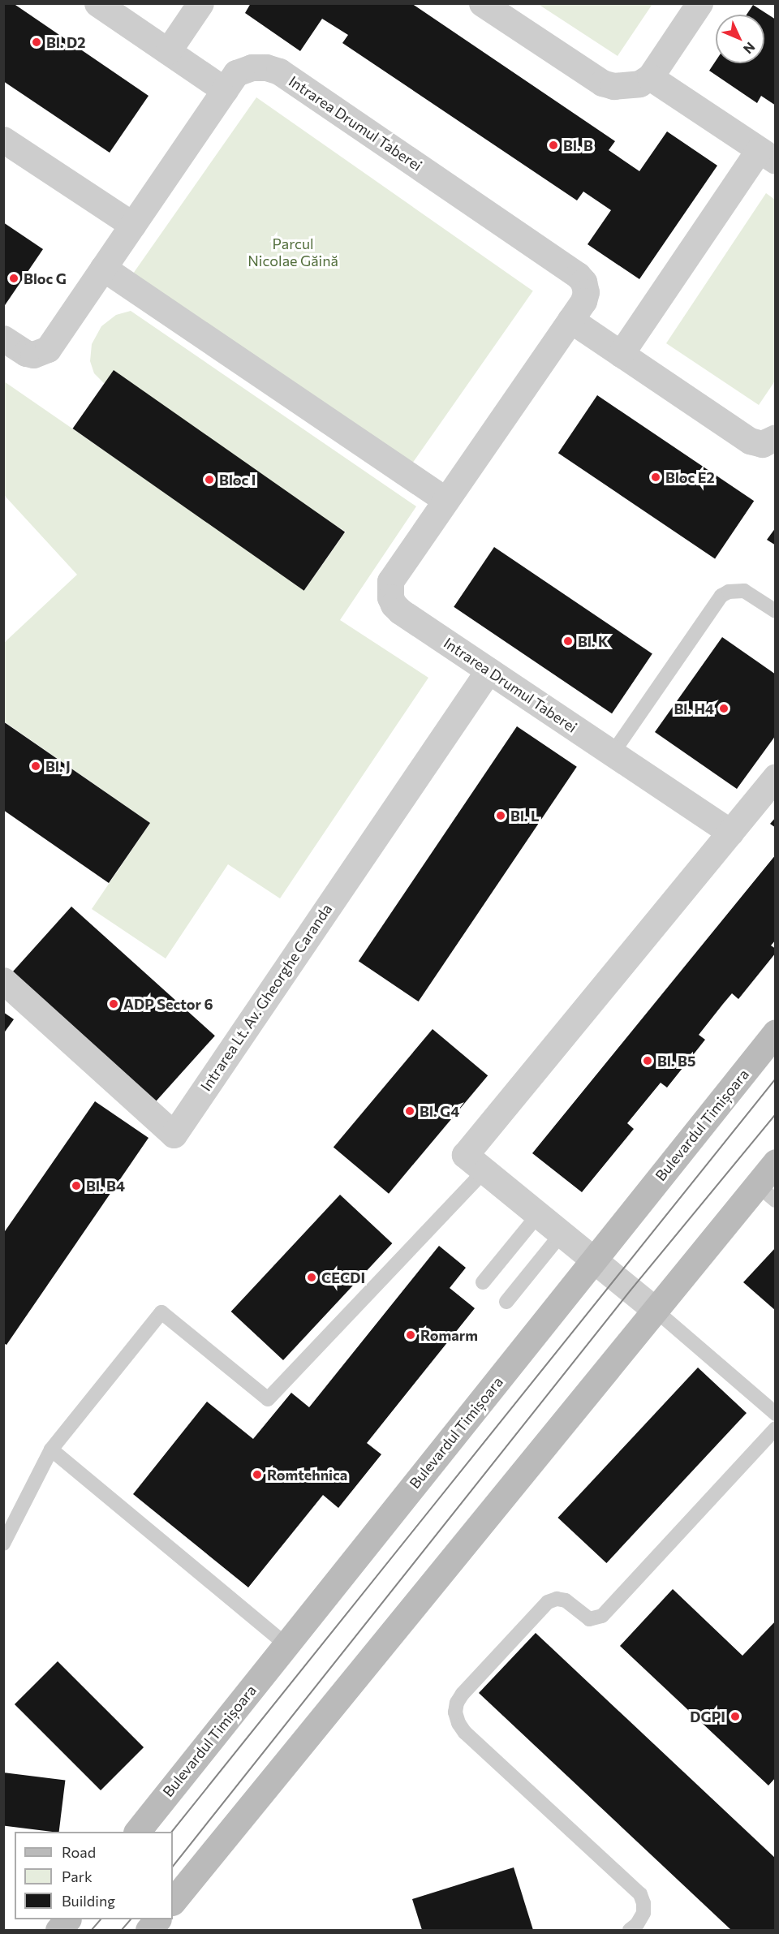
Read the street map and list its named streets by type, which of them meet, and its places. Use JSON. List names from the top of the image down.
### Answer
{
  "streets": {
    "main road": ["Bulevardul Timișoara"],
    "street": ["Intrarea Drumul Taberei", "Intrarea Lt. Av. Gheorghe Caranda"]
  },
  "crossings": [
    ["Intrarea Drumul Taberei", "Intrarea Lt. Av. Gheorghe Caranda"]
  ],
  "parks": ["Parcul Nicolae Găină"],
  "places": [
    "Bl. D2",
    "Bl. B",
    "Bloc G",
    "Bloc E2",
    "Bloc I",
    "Bl. K",
    "Bl. H4",
    "Bl. J",
    "Bl. L",
    "ADP Sector 6",
    "Bl. B5",
    "Bl. G4",
    "Bl. B4",
    "CECDI",
    "Romarm",
    "Romtehnica",
    "DGPI"
  ],
  "legend": ["Road", "Park", "Building"],
  "north": "bottom right"
}
